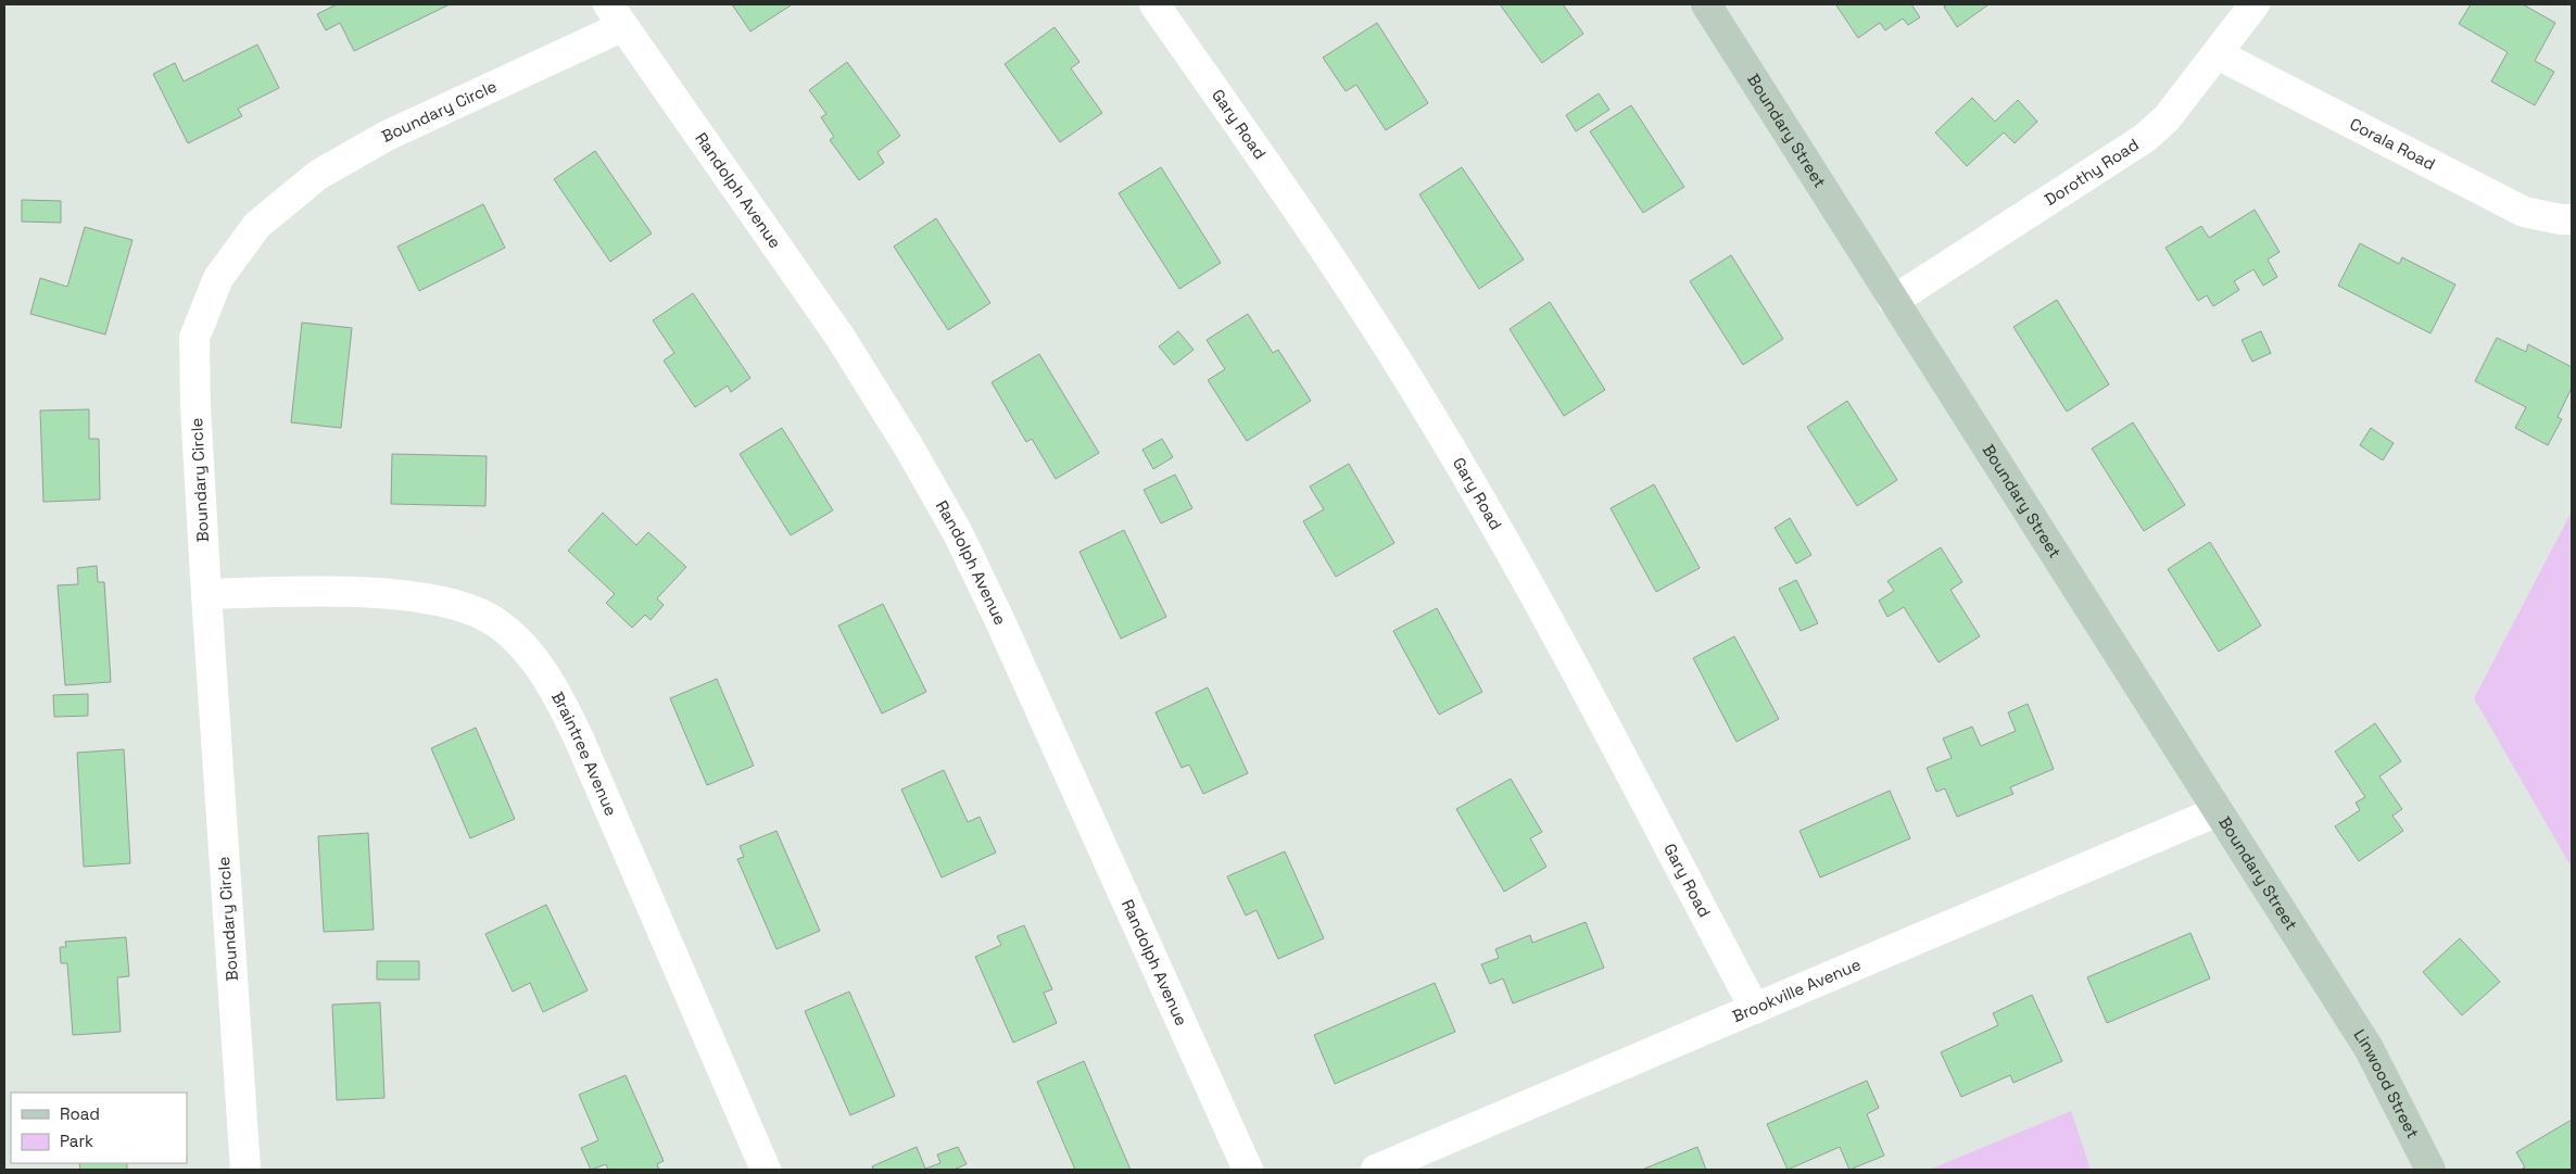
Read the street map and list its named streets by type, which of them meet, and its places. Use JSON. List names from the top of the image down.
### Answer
{
  "streets": {
    "main road": ["Boundary Street", "Linwood Street"],
    "street": [
      "Boundary Circle",
      "Gary Road",
      "Corala Road",
      "Dorothy Road",
      "Randolph Avenue",
      "Braintree Avenue",
      "Brookville Avenue"
    ]
  },
  "crossings": [
    ["Boundary Circle", "Randolph Avenue"],
    ["Boundary Circle", "Braintree Avenue"],
    ["Gary Road", "Brookville Avenue"],
    ["Boundary Street", "Dorothy Road"],
    ["Boundary Street", "Brookville Avenue"],
    ["Boundary Street", "Linwood Street"],
    ["Corala Road", "Dorothy Road"]
  ],
  "legend": ["Road", "Park"]
}
